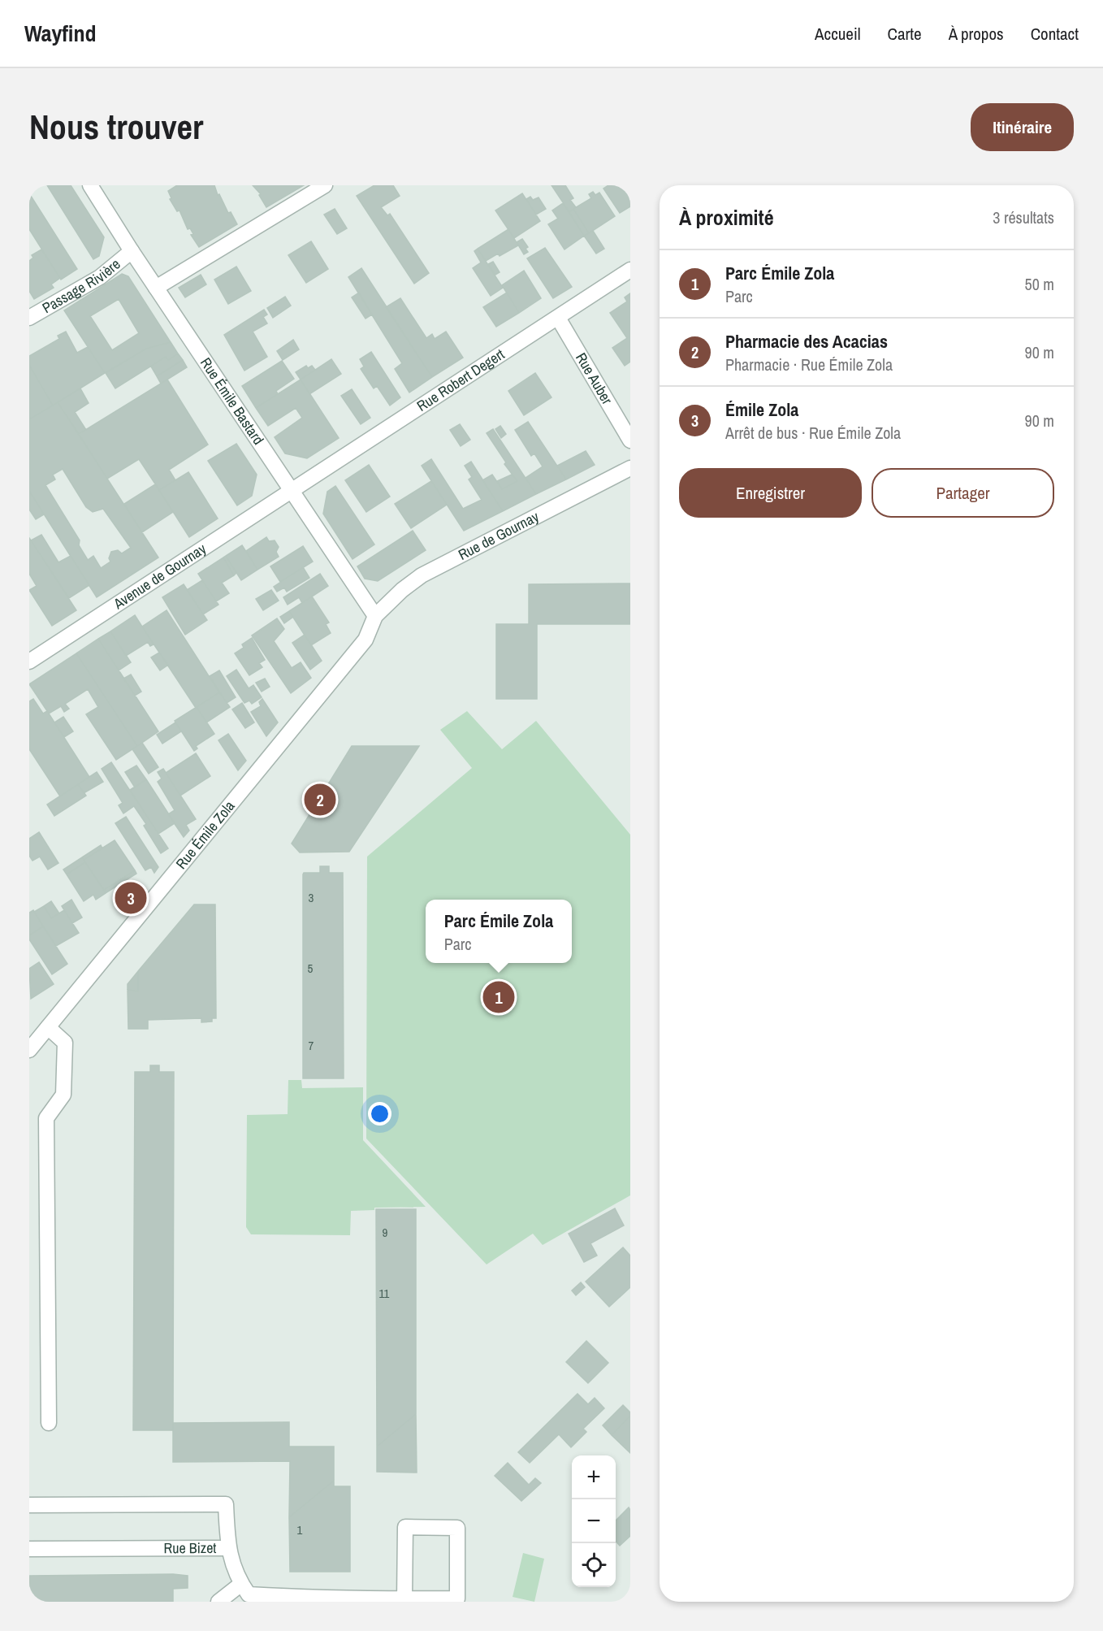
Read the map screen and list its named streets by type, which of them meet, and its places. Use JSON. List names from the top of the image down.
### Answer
{
  "streets": {
    "street": [
      "Passage Rivière",
      "Rue Auber",
      "Rue Robert Degert",
      "Rue Émile Bastard",
      "Rue de Gournay",
      "Avenue de Gournay",
      "Rue Émile Zola",
      "Rue Bizet"
    ]
  },
  "crossings": [
    ["Passage Rivière", "Rue Émile Bastard"],
    ["Rue Auber", "Rue Robert Degert"],
    ["Rue Robert Degert", "Rue Émile Bastard"],
    ["Rue Robert Degert", "Avenue de Gournay"],
    ["Rue Émile Bastard", "Rue de Gournay"],
    ["Rue Émile Bastard", "Avenue de Gournay"],
    ["Rue Émile Bastard", "Rue Émile Zola"],
    ["Rue de Gournay", "Rue Émile Zola"]
  ],
  "house_numbers": [
    "3",
    "5",
    "7",
    "9",
    "11",
    "1"
  ],
  "page": {
    "header": "Wayfind",
    "nav": [
      "Accueil",
      "Carte",
      "À propos",
      "Contact"
    ],
    "buttons": [
      "Itinéraire",
      ["Enregistrer", "Partager"]
    ],
    "title": "Nous trouver",
    "heading": ["À proximité", "3 résultats"],
    "list": [
      {
        "mark": "1",
        "name": "Parc Émile Zola",
        "note": "Parc",
        "value": "50 m"
      },
      {
        "mark": "2",
        "name": "Pharmacie des Acacias",
        "note": "Pharmacie · Rue Émile Zola",
        "value": "90 m"
      },
      {
        "mark": "3",
        "name": "Émile Zola",
        "note": "Arrêt de bus · Rue Émile Zola",
        "value": "90 m"
      }
    ],
    "pins": ["2", "3", "1"],
    "popup": ["Parc Émile Zola", "Parc"],
    "map_buttons": ["+", "−"]
  }
}
